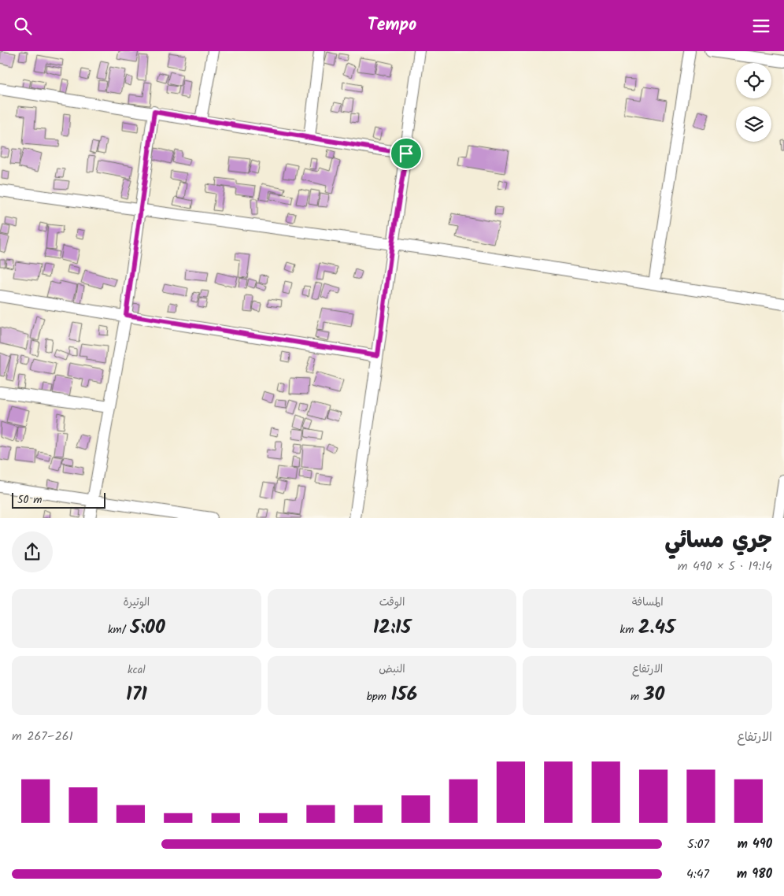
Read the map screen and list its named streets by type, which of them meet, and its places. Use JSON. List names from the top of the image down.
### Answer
{
  "scale_bar": "50 m",
  "page": {
    "header": "Tempo",
    "scale": "50 m",
    "heading": ["جري مسائي", "19:14 · 5 × 490 m"],
    "stats": [
      ["المسافة", "2.45 km"],
      ["الوقت", "12:15"],
      ["الوتيرة", "5:00 /km"],
      ["الارتفاع", "30 m"],
      ["النبض", "156 bpm"],
      ["kcal", "171"]
    ],
    "chart": ["الارتفاع", "261–267 m"],
    "list": [
      {
        "name": "490 m",
        "note": "5:07"
      },
      {
        "name": "980 m",
        "note": "4:47"
      }
    ]
  }
}
